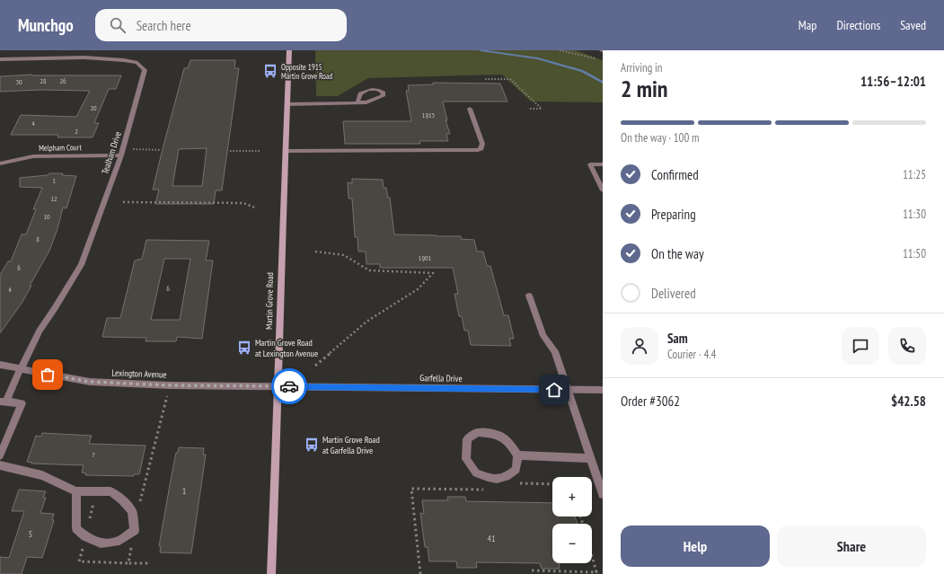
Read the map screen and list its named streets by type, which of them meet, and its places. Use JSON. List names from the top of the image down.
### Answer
{
  "streets": {
    "main road": ["Martin Grove Road"],
    "street": [
      "Melpham Court",
      "Tealham Drive",
      "Lexington Avenue",
      "Garfella Drive"
    ]
  },
  "crossings": [
    ["Melpham Court", "Tealham Drive"],
    ["Tealham Drive", "Lexington Avenue"],
    ["Martin Grove Road", "Lexington Avenue"],
    ["Martin Grove Road", "Garfella Drive"],
    ["Lexington Avenue", "Garfella Drive"]
  ],
  "places": {
    "bus stop": ["Opposite 1915 Martin Grove Road", "Martin Grove Road at Lexington Avenue", "Martin Grove Road at Garfella Drive"]
  },
  "house_numbers": [
    "28",
    "26",
    "30",
    "20",
    "1915",
    "4",
    "2",
    "1",
    "12",
    "10",
    "8",
    "1901",
    "6",
    "6",
    "4",
    "7",
    "1",
    "5",
    "41"
  ],
  "page": {
    "header": "Munchgo",
    "search": "Search here",
    "nav": ["Map", "Directions", "Saved"],
    "heading": ["2 min", "Arriving in", "11:56–12:01"],
    "panel": [
      "Sam",
      "Courier · 4.4",
      "Order #3062",
      "$42.58"
    ],
    "bar": "On the way · 100 m",
    "list": [
      ["Confirmed", "11:25"],
      ["Preparing", "11:30"],
      ["On the way", "11:50"],
      "Delivered"
    ],
    "map_buttons": ["+", "−"],
    "buttons": ["Help", "Share"]
  }
}
